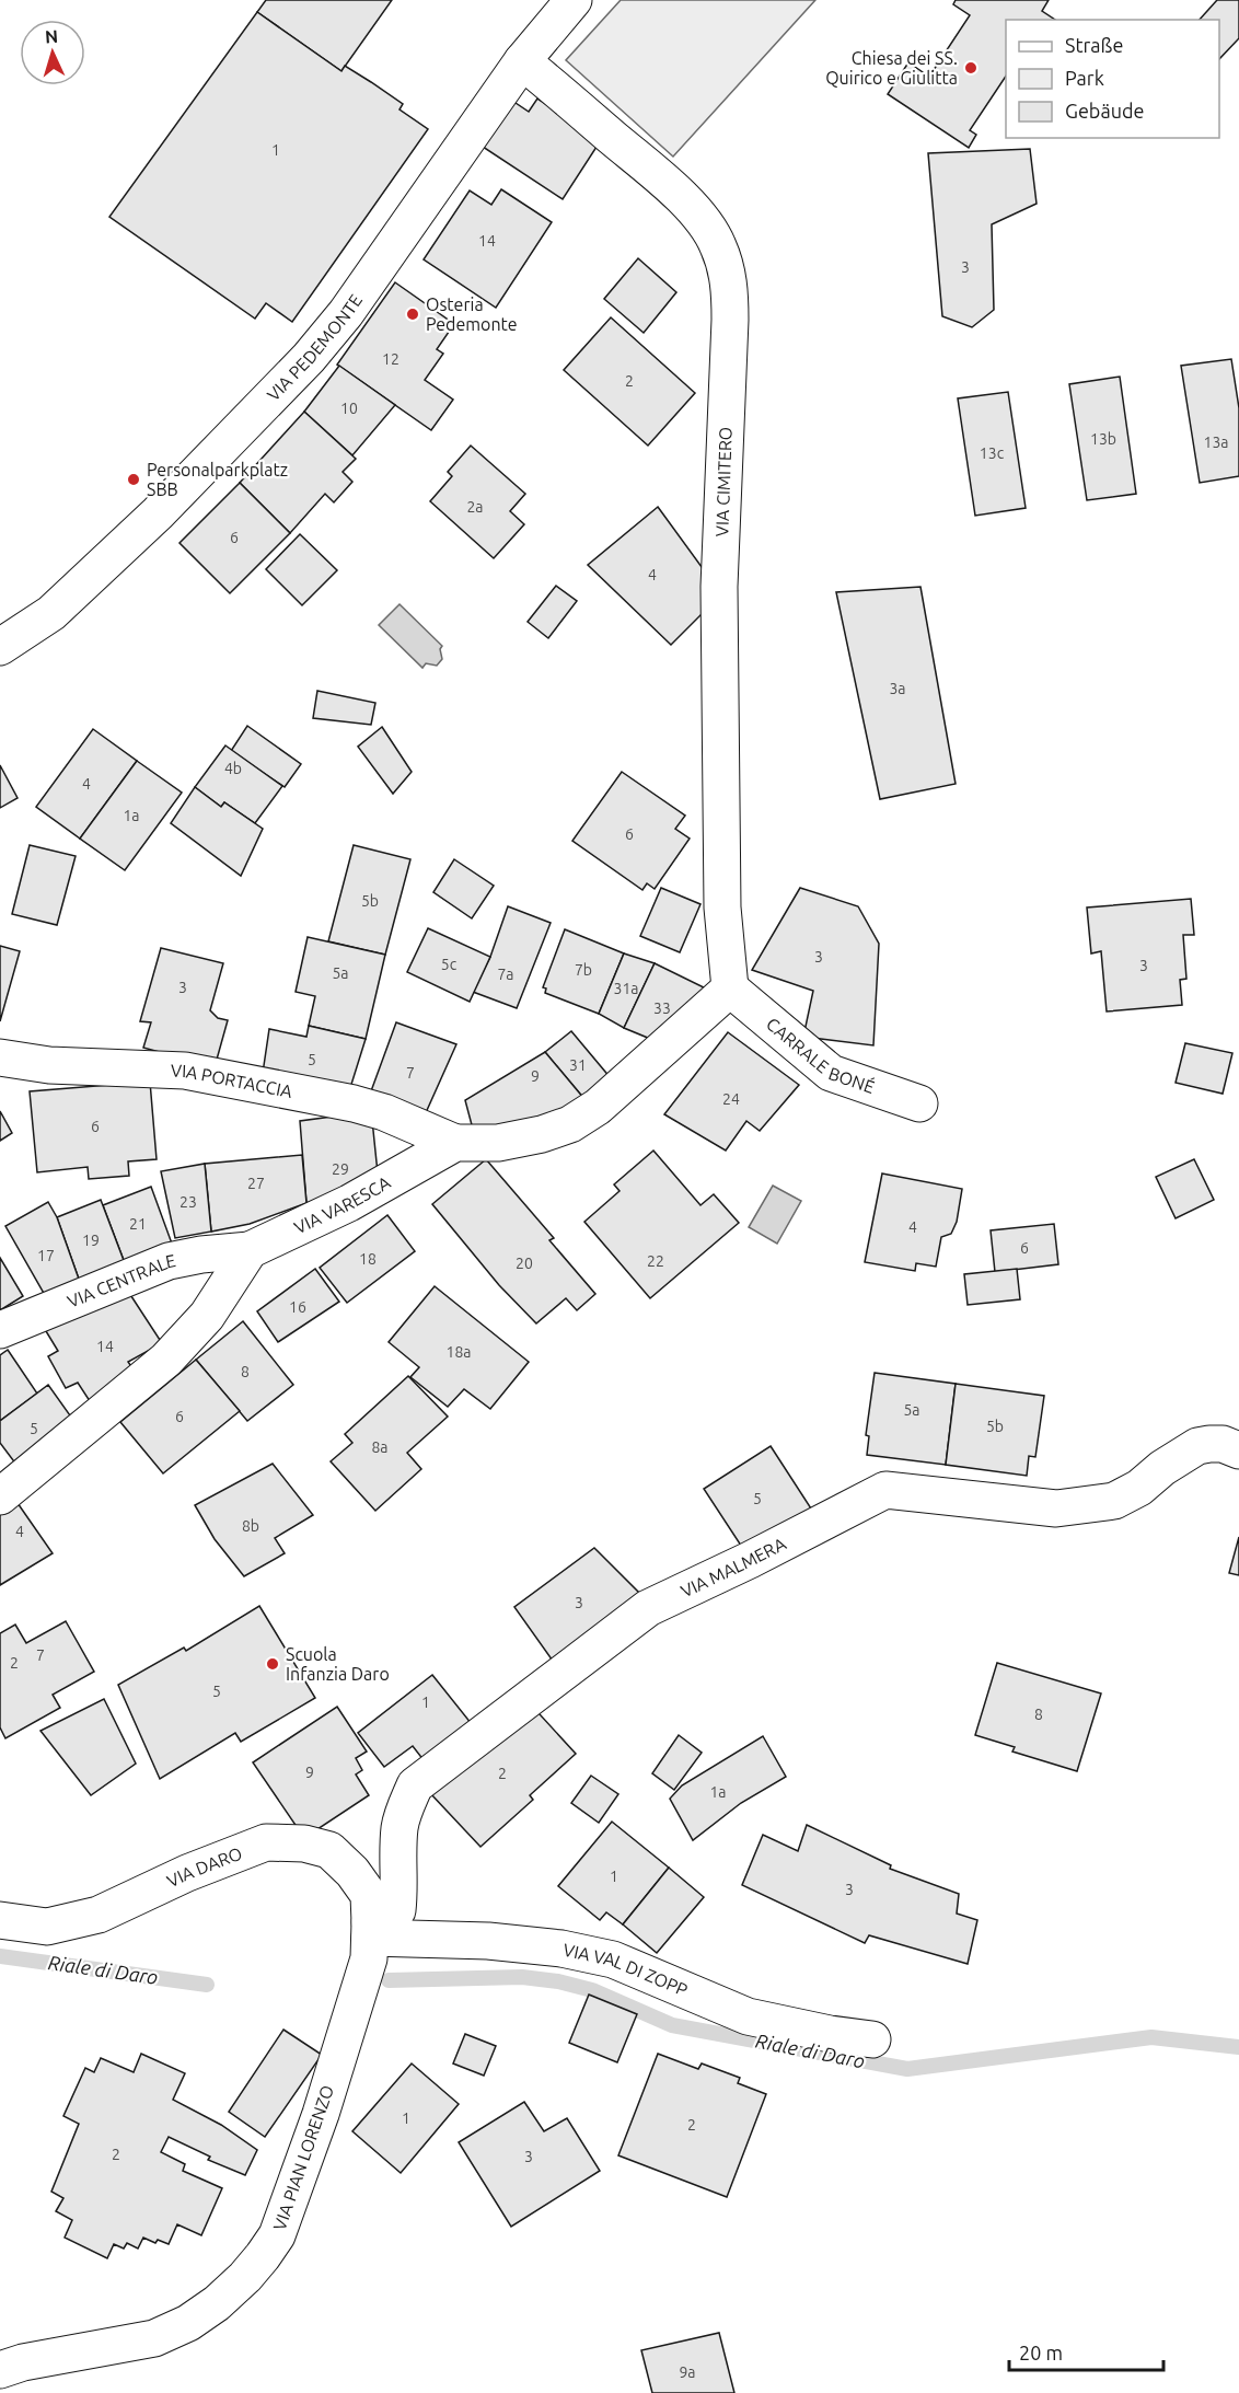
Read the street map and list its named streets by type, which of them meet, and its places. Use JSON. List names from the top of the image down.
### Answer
{
  "streets": {
    "street": [
      "VIA PEDEMONTE",
      "VIA CIMITERO",
      "CARRALE BONÉ",
      "VIA PORTACCIA",
      "VIA VARESCA",
      "VIA CENTRALE",
      "VIA MALMERA",
      "VIA DARO",
      "VIA VAL DI ZOPP",
      "VIA PIAN LORENZO"
    ]
  },
  "crossings": [
    ["VIA PEDEMONTE", "VIA CIMITERO"],
    ["VIA CIMITERO", "CARRALE BONÉ"],
    ["VIA CIMITERO", "VIA VARESCA"],
    ["CARRALE BONÉ", "VIA VARESCA"],
    ["VIA PORTACCIA", "VIA VARESCA"],
    ["VIA VARESCA", "VIA CENTRALE"],
    ["VIA MALMERA", "VIA DARO"],
    ["VIA MALMERA", "VIA VAL DI ZOPP"],
    ["VIA MALMERA", "VIA PIAN LORENZO"],
    ["VIA DARO", "VIA VAL DI ZOPP"],
    ["VIA DARO", "VIA PIAN LORENZO"],
    ["VIA VAL DI ZOPP", "VIA PIAN LORENZO"]
  ],
  "water": ["Riale di Daro"],
  "places": [
    "Chiesa dei SS. Quirico e Giulitta",
    "Osteria Pedemonte",
    "Personalparkplatz SBB",
    "Scuola Infanzia Daro"
  ],
  "house_numbers": [
    "1",
    "14",
    "3",
    "12",
    "2",
    "10",
    "13b",
    "13a",
    "13c",
    "2a",
    "6",
    "4",
    "3a",
    "4b",
    "4",
    "1a",
    "6",
    "5b",
    "3",
    "5c",
    "3",
    "7b",
    "5a",
    "7a",
    "3",
    "31a",
    "33",
    "5",
    "31",
    "7",
    "9",
    "24",
    "6",
    "29",
    "27",
    "23",
    "21",
    "4",
    "19",
    "6",
    "17",
    "18",
    "22",
    "20",
    "16",
    "14",
    "18a",
    "8",
    "5a",
    "6",
    "5b",
    "5",
    "8a",
    "5",
    "8b",
    "4",
    "3",
    "7",
    "2",
    "5",
    "1",
    "8",
    "9",
    "2",
    "1a",
    "1",
    "3",
    "1",
    "2",
    "2",
    "3",
    "9a"
  ],
  "legend": ["Straße", "Park", "Gebäude"],
  "scale_bar": "20 m",
  "north": "top"
}
